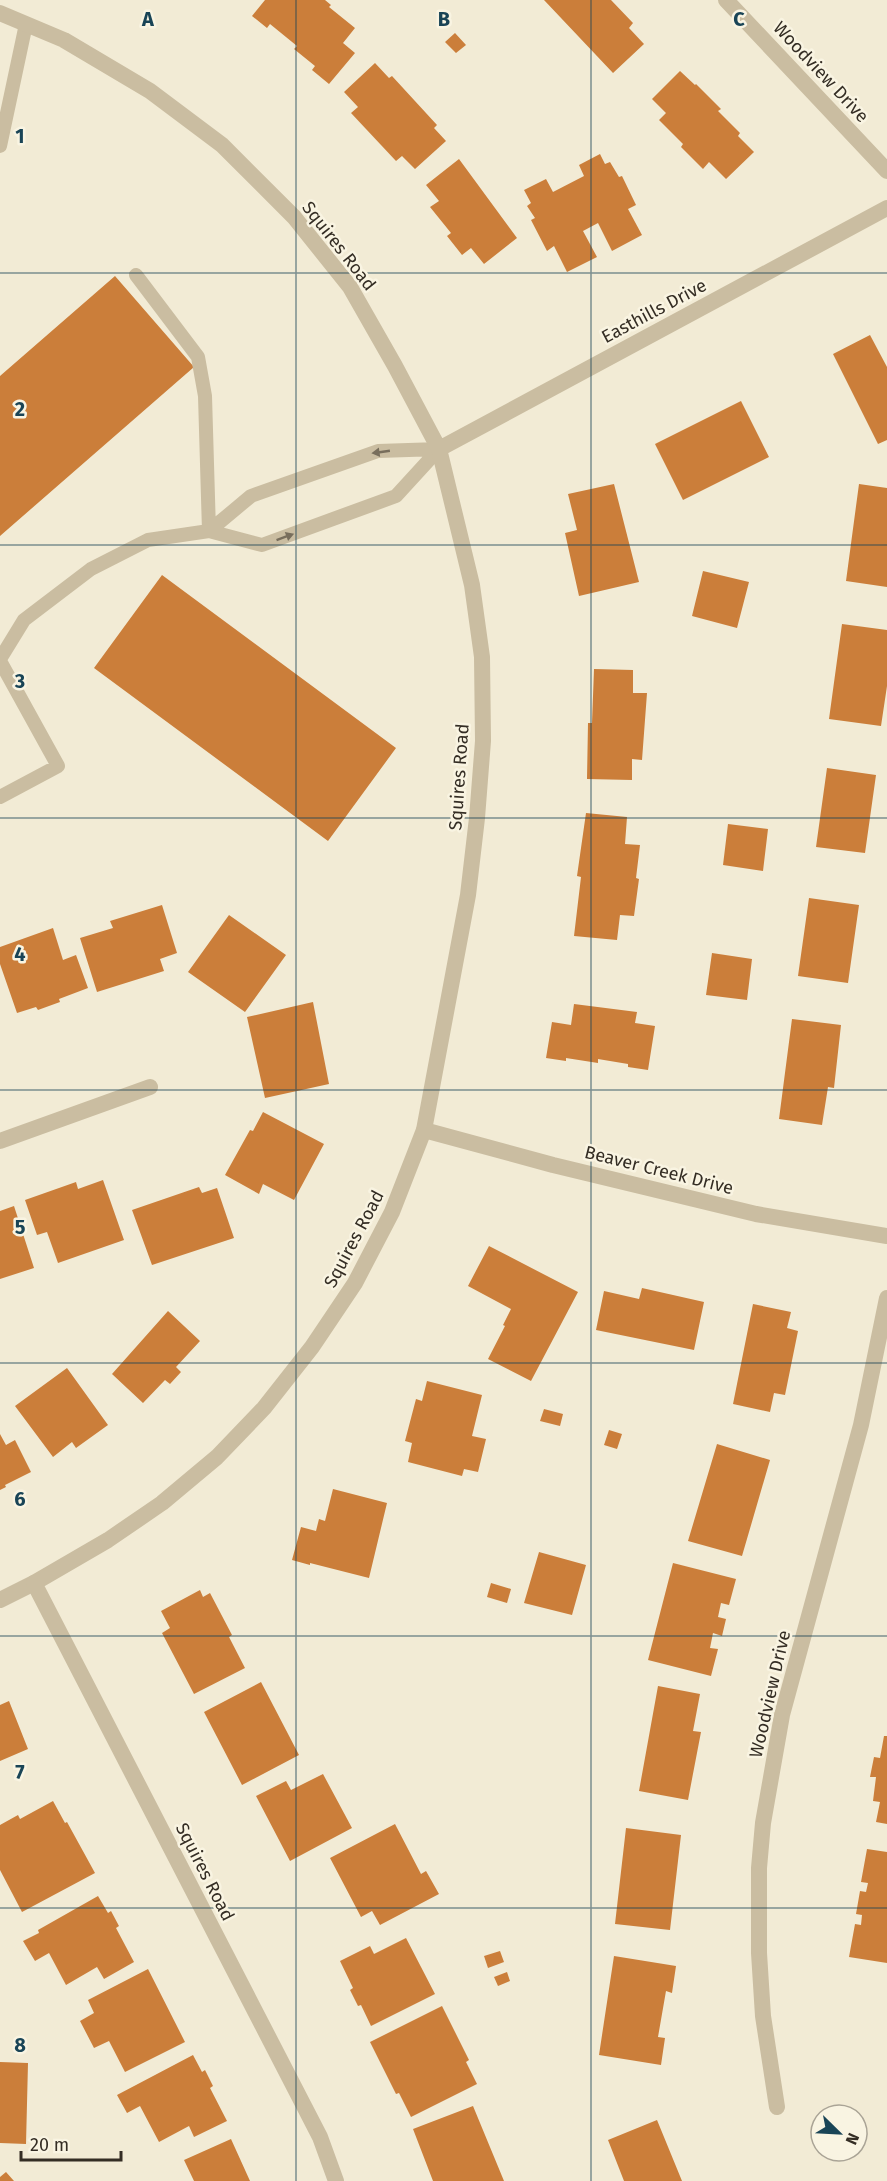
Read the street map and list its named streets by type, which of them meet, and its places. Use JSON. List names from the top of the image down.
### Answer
{
  "streets": {
    "street": [
      "Woodview Drive",
      "Squires Road",
      "Easthills Drive",
      "Beaver Creek Drive"
    ]
  },
  "crossings": [
    ["Squires Road", "Easthills Drive"],
    ["Squires Road", "Beaver Creek Drive"]
  ],
  "scale_bar": "20 m",
  "north": "bottom right",
  "grid": {
    "columns": ["A", "B", "C"],
    "rows": [
      "1",
      "2",
      "3",
      "4",
      "5",
      "6",
      "7",
      "8"
    ]
  }
}
